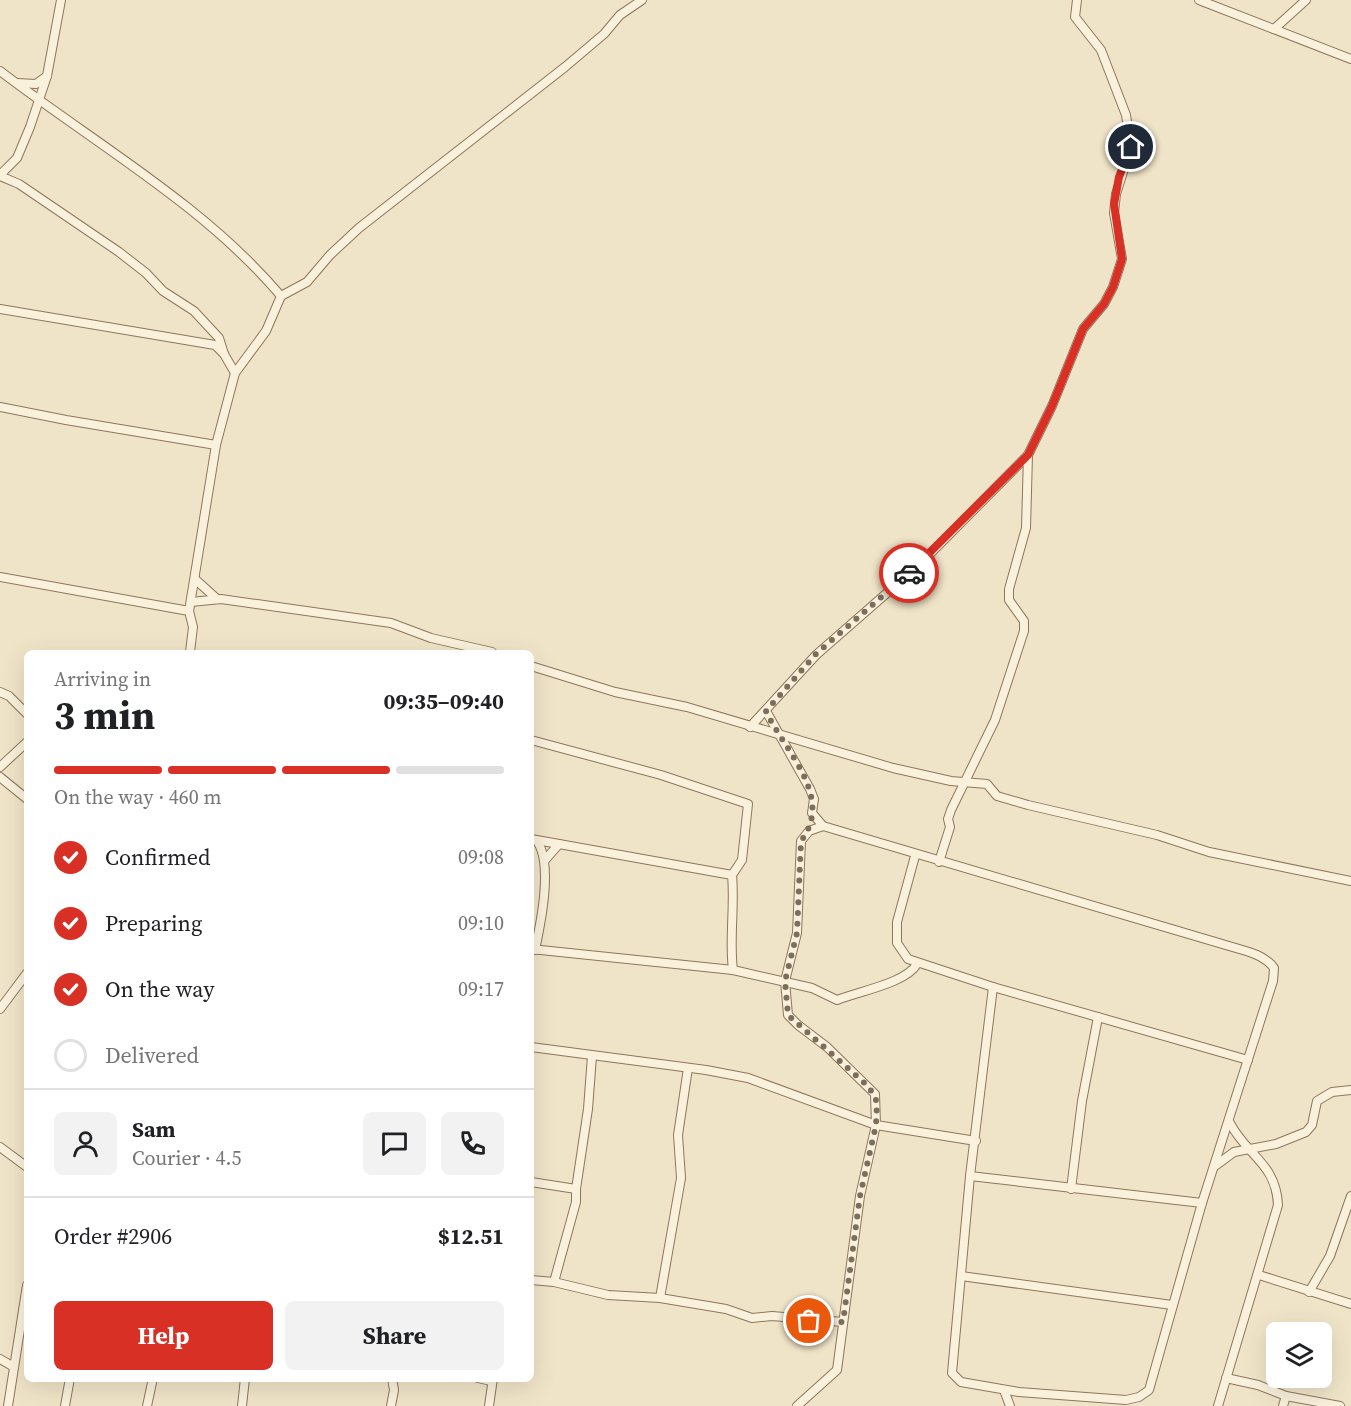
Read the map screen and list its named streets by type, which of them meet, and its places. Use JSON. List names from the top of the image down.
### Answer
{
  "page": {
    "heading": ["3 min", "Arriving in", "09:35–09:40"],
    "panel": [
      "Sam",
      "Courier · 4.5",
      "Order #2906",
      "$12.51"
    ],
    "bar": "On the way · 460 m",
    "list": [
      ["Confirmed", "09:08"],
      ["Preparing", "09:10"],
      ["On the way", "09:17"],
      "Delivered"
    ],
    "buttons": ["Help", "Share"]
  }
}
